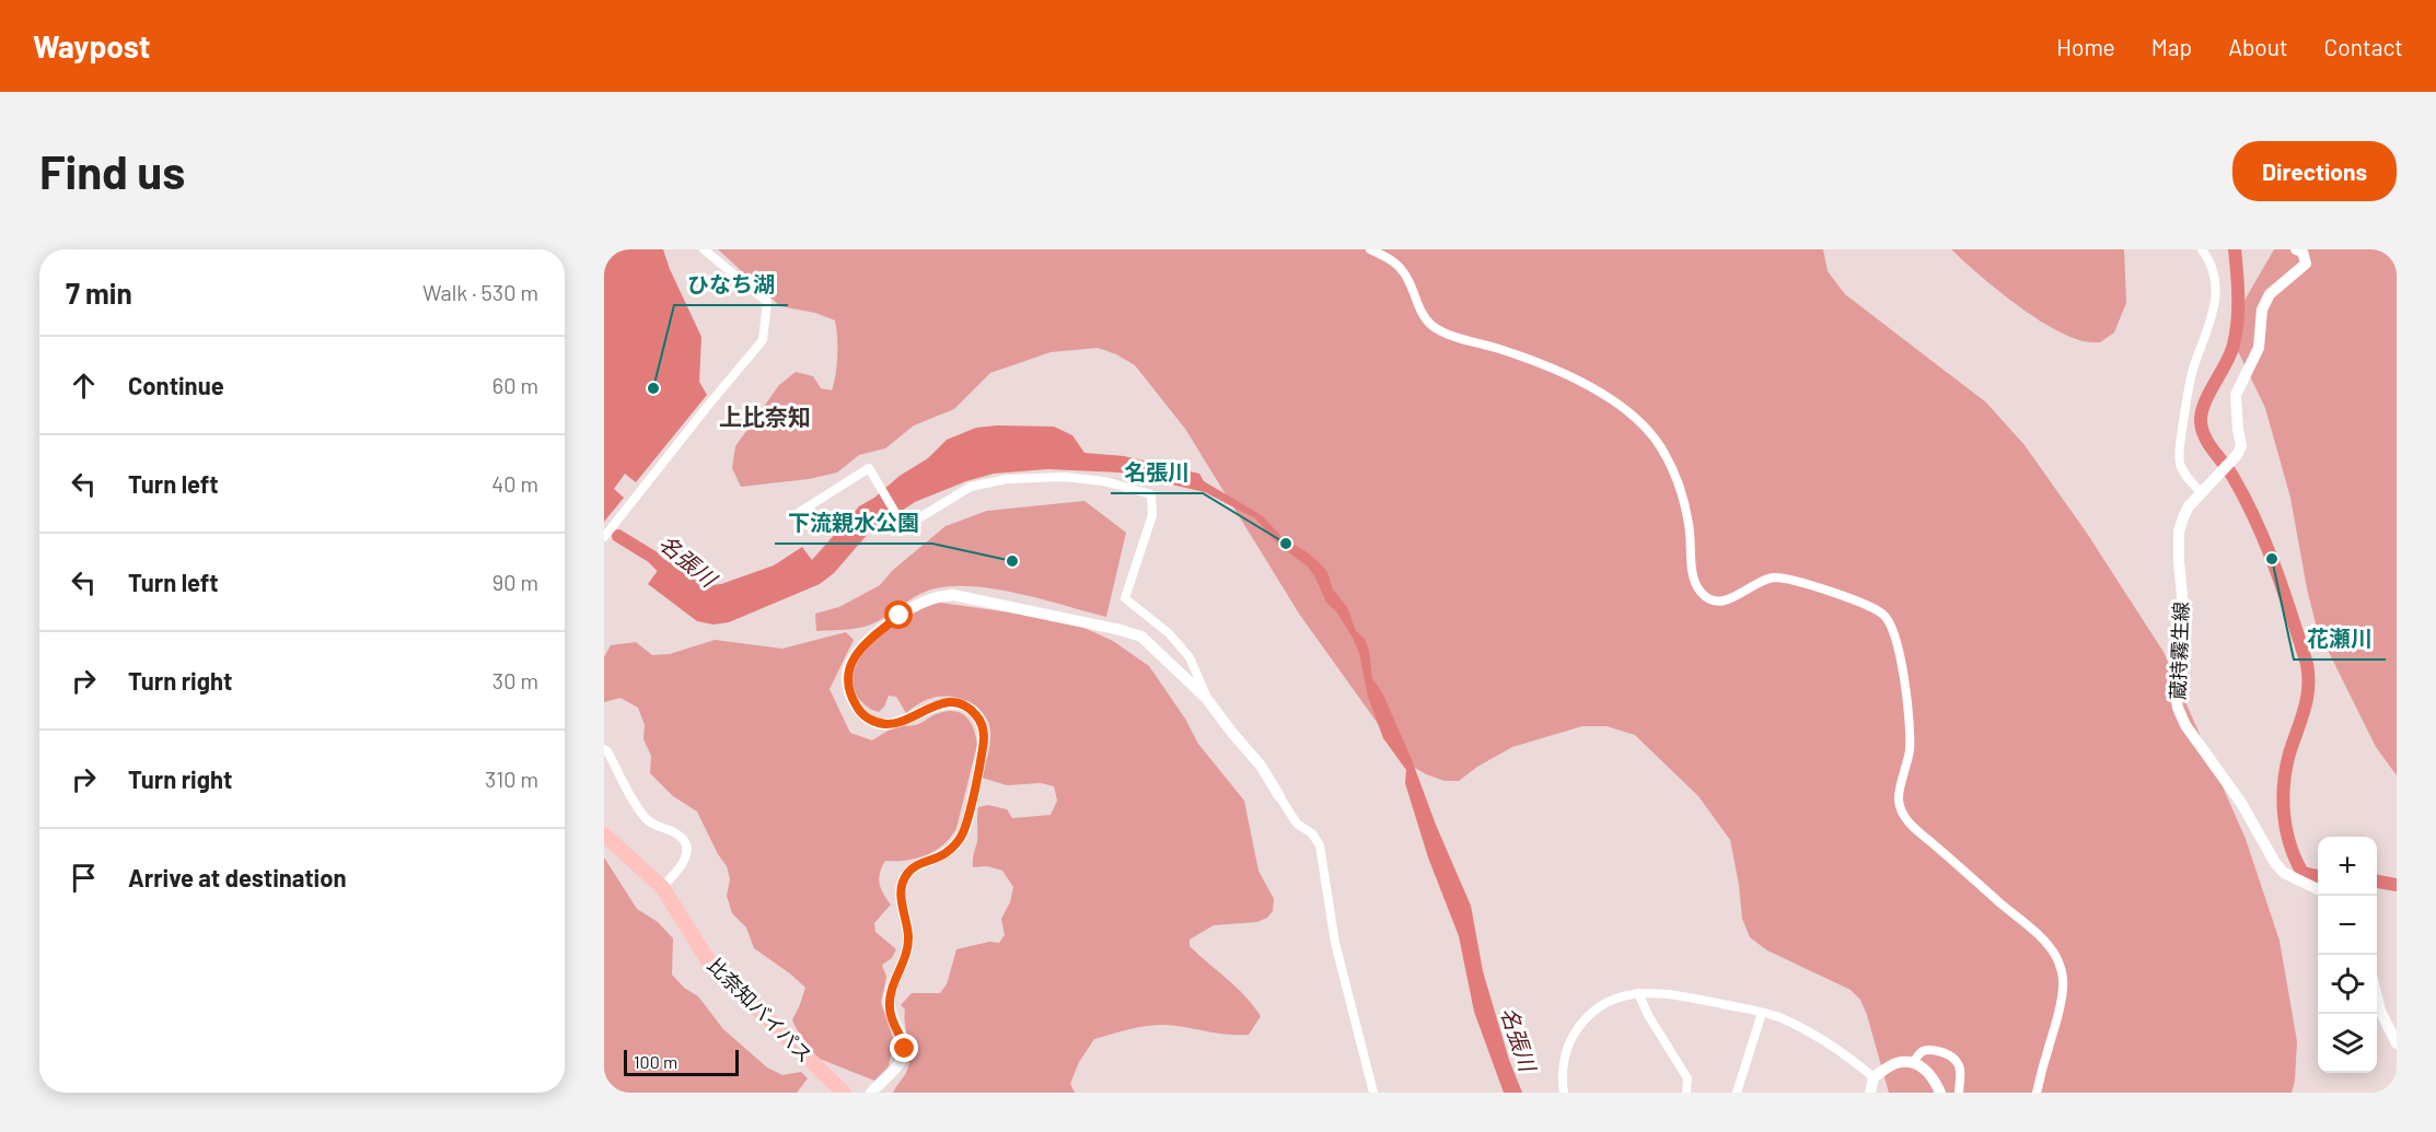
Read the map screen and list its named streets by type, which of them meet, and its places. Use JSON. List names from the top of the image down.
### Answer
{
  "streets": {
    "highway": ["比奈知バイパス"],
    "street": ["蔵持霧生線"]
  },
  "districts": ["上比奈知"],
  "water": ["名張川"],
  "places": [
    "ひなち湖",
    "名張川",
    "花瀬川",
    "下流親水公園"
  ],
  "scale_bar": "100 m",
  "page": {
    "header": "Waypost",
    "nav": [
      "Home",
      "Map",
      "About",
      "Contact"
    ],
    "buttons": "Directions",
    "title": "Find us",
    "heading": ["7 min", "Walk · 530 m"],
    "list": [
      ["Continue", "60 m"],
      ["Turn left", "40 m"],
      ["Turn left", "90 m"],
      ["Turn right", "30 m"],
      ["Turn right", "310 m"],
      "Arrive at destination"
    ],
    "map_buttons": ["+", "−"],
    "scale": "100 m"
  }
}
